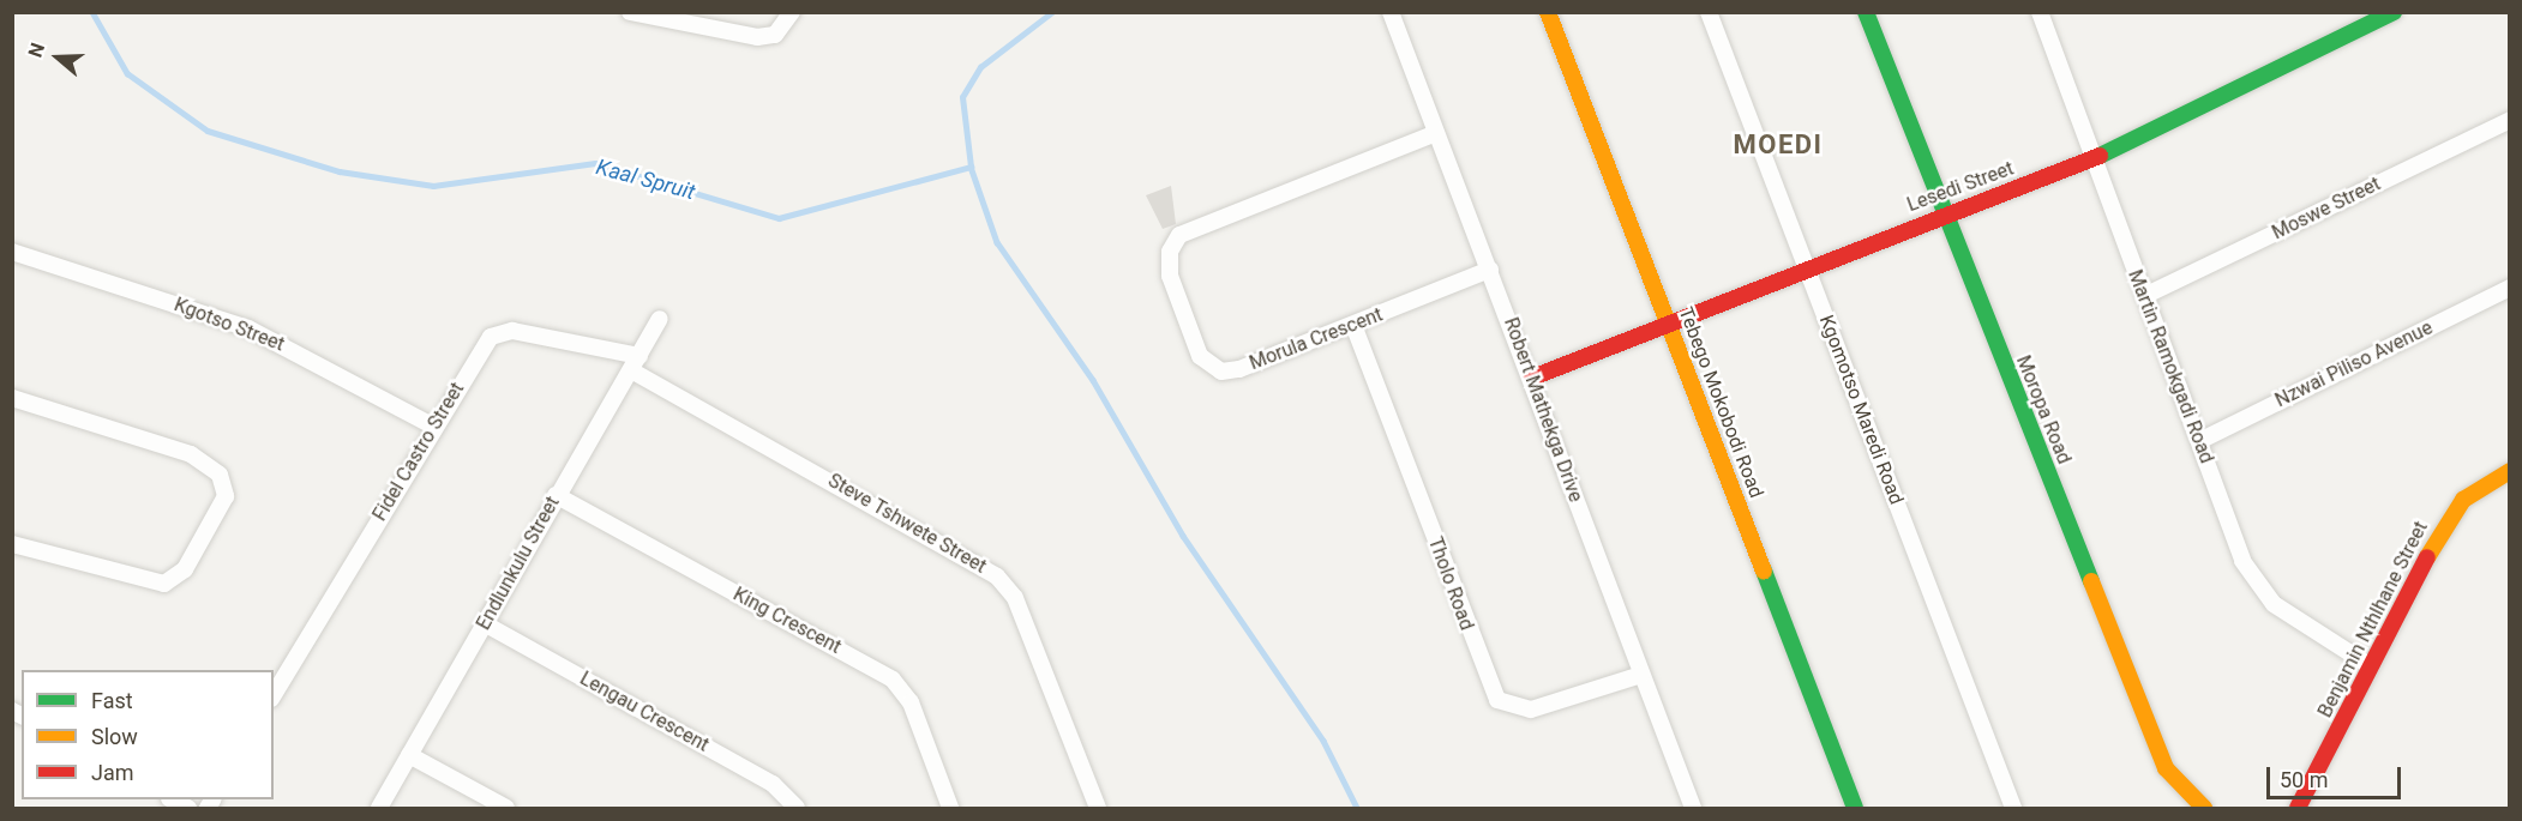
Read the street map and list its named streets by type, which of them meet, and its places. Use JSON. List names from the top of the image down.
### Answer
{
  "streets": {
    "street": [
      "Lesedi Street",
      "Moswe Street",
      "Kgotso Street",
      "Morula Crescent",
      "Nzwai Piliso Avenue",
      "Martin Ramokgadi Road",
      "Tebego Mokobodi Road",
      "Robert Mathekga Drive",
      "Kgomotso Maredi Road",
      "Moropa Road",
      "Fidel Castro Street",
      "Steve Tshwete Street",
      "Endlunkulu Street",
      "Tholo Road",
      "Benjamin Nthlhane Street",
      "King Crescent",
      "Lengau Crescent"
    ]
  },
  "crossings": [
    ["Lesedi Street", "Martin Ramokgadi Road"],
    ["Lesedi Street", "Tebego Mokobodi Road"],
    ["Lesedi Street", "Robert Mathekga Drive"],
    ["Lesedi Street", "Kgomotso Maredi Road"],
    ["Lesedi Street", "Moropa Road"],
    ["Moswe Street", "Martin Ramokgadi Road"],
    ["Kgotso Street", "Fidel Castro Street"],
    ["Morula Crescent", "Robert Mathekga Drive"],
    ["Morula Crescent", "Tholo Road"],
    ["Nzwai Piliso Avenue", "Martin Ramokgadi Road"],
    ["Martin Ramokgadi Road", "Benjamin Nthlhane Street"],
    ["Robert Mathekga Drive", "Tholo Road"],
    ["Fidel Castro Street", "Steve Tshwete Street"],
    ["Fidel Castro Street", "Endlunkulu Street"],
    ["Steve Tshwete Street", "Endlunkulu Street"],
    ["Endlunkulu Street", "King Crescent"],
    ["Endlunkulu Street", "Lengau Crescent"]
  ],
  "districts": ["MOEDI"],
  "water": ["Kaal Spruit"],
  "legend": ["Fast", "Slow", "Jam"],
  "scale_bar": "50 m",
  "north": "left"
}
